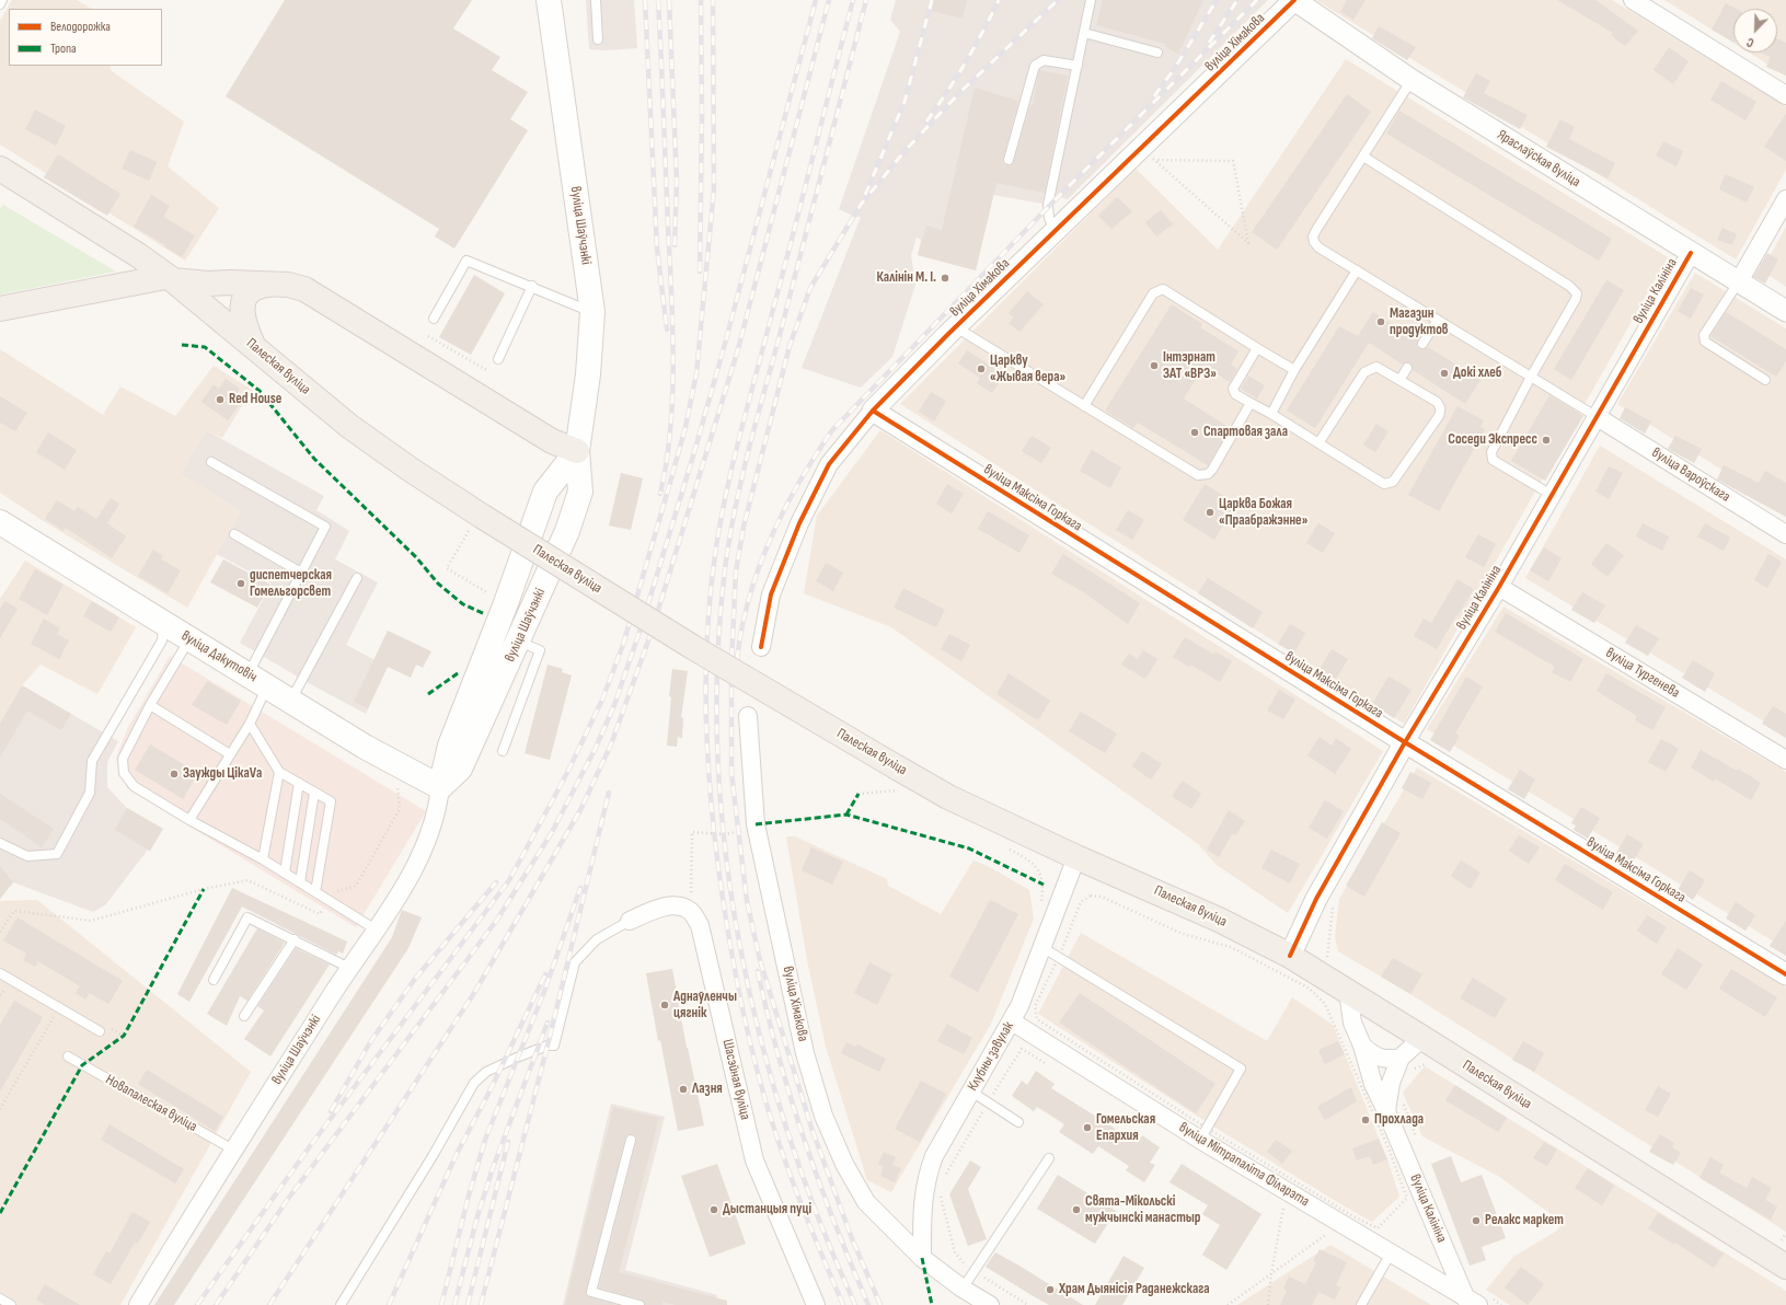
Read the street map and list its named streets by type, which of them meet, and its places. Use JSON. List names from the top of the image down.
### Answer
{
  "streets": {
    "main road": ["вуліца Шаўчэнкі", "Палеская вуліца", "вуліца Дакутовіч"],
    "street": [
      "вуліца Хімакова",
      "Яраслаўская вуліца",
      "вуліца Калініна",
      "вуліца Вароўскага",
      "вуліца Максіма Горкага",
      "вуліца Тургенева",
      "Клубны завулак",
      "Шасэйная вуліца",
      "вуліца Мітрапаліта Філарэта"
    ],
    "lane": ["Новапалеская вуліца"]
  },
  "crossings": [
    ["вуліца Хімакова", "Яраслаўская вуліца"],
    ["вуліца Хімакова", "вуліца Максіма Горкага"],
    ["вуліца Хімакова", "Клубны завулак"],
    ["Яраслаўская вуліца", "вуліца Калініна"],
    ["вуліца Шаўчэнкі", "вуліца Дакутовіч"],
    ["вуліца Шаўчэнкі", "Новапалеская вуліца"],
    ["вуліца Калініна", "Палеская вуліца"],
    ["вуліца Калініна", "вуліца Вароўскага"],
    ["вуліца Калініна", "вуліца Максіма Горкага"],
    ["вуліца Калініна", "вуліца Тургенева"],
    ["вуліца Калініна", "вуліца Мітрапаліта Філарэта"],
    ["Палеская вуліца", "Клубны завулак"],
    ["Клубны завулак", "вуліца Мітрапаліта Філарэта"]
  ],
  "places": [
    "Калінін М. І.",
    "Магазин продуктов",
    "Інтэрнат ЗАТ «ВРЗ»",
    "Царкву «Жывая вера»",
    "Докі хлеб",
    "Red House",
    "Спартовая зала",
    "Соседи Экспресс",
    "Царква Божая «Праабражэнне»",
    "диспетчерская Гомельгорсвет",
    "Заужды ЦікаVа",
    "Аднаўленчы цягнік",
    "Лазня",
    "Прохлада",
    "Гомельская Епархия",
    "Дыстанцыя пуці",
    "Свята-Мікольскі мужчынскі манастыр",
    "Релакс маркет",
    "Храм Дыянісія Раданежскага"
  ],
  "legend": ["Велодорожка", "Тропа"],
  "north": "bottom left"
}
